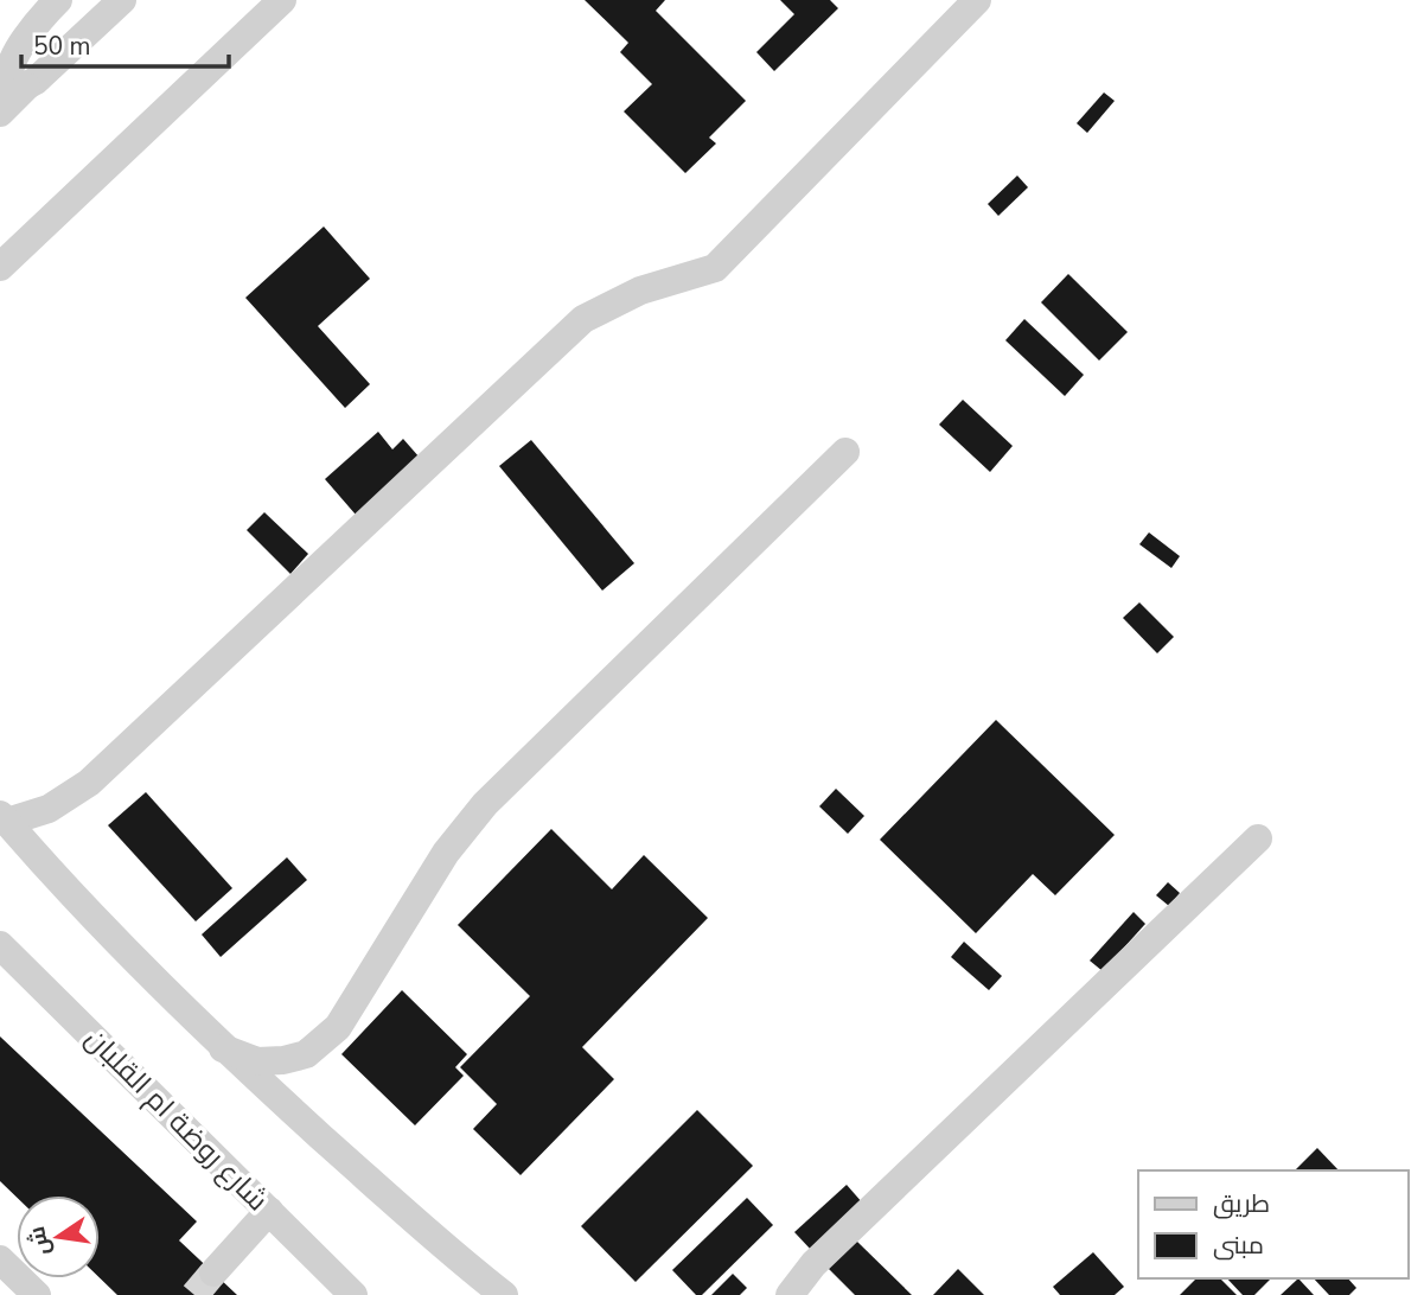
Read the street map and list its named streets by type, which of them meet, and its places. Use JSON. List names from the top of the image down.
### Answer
{
  "streets": {
    "street": ["شارع روضة ام القلبان"]
  },
  "legend": ["طريق", "مبنى"],
  "scale_bar": "50 m",
  "north": "left"
}
